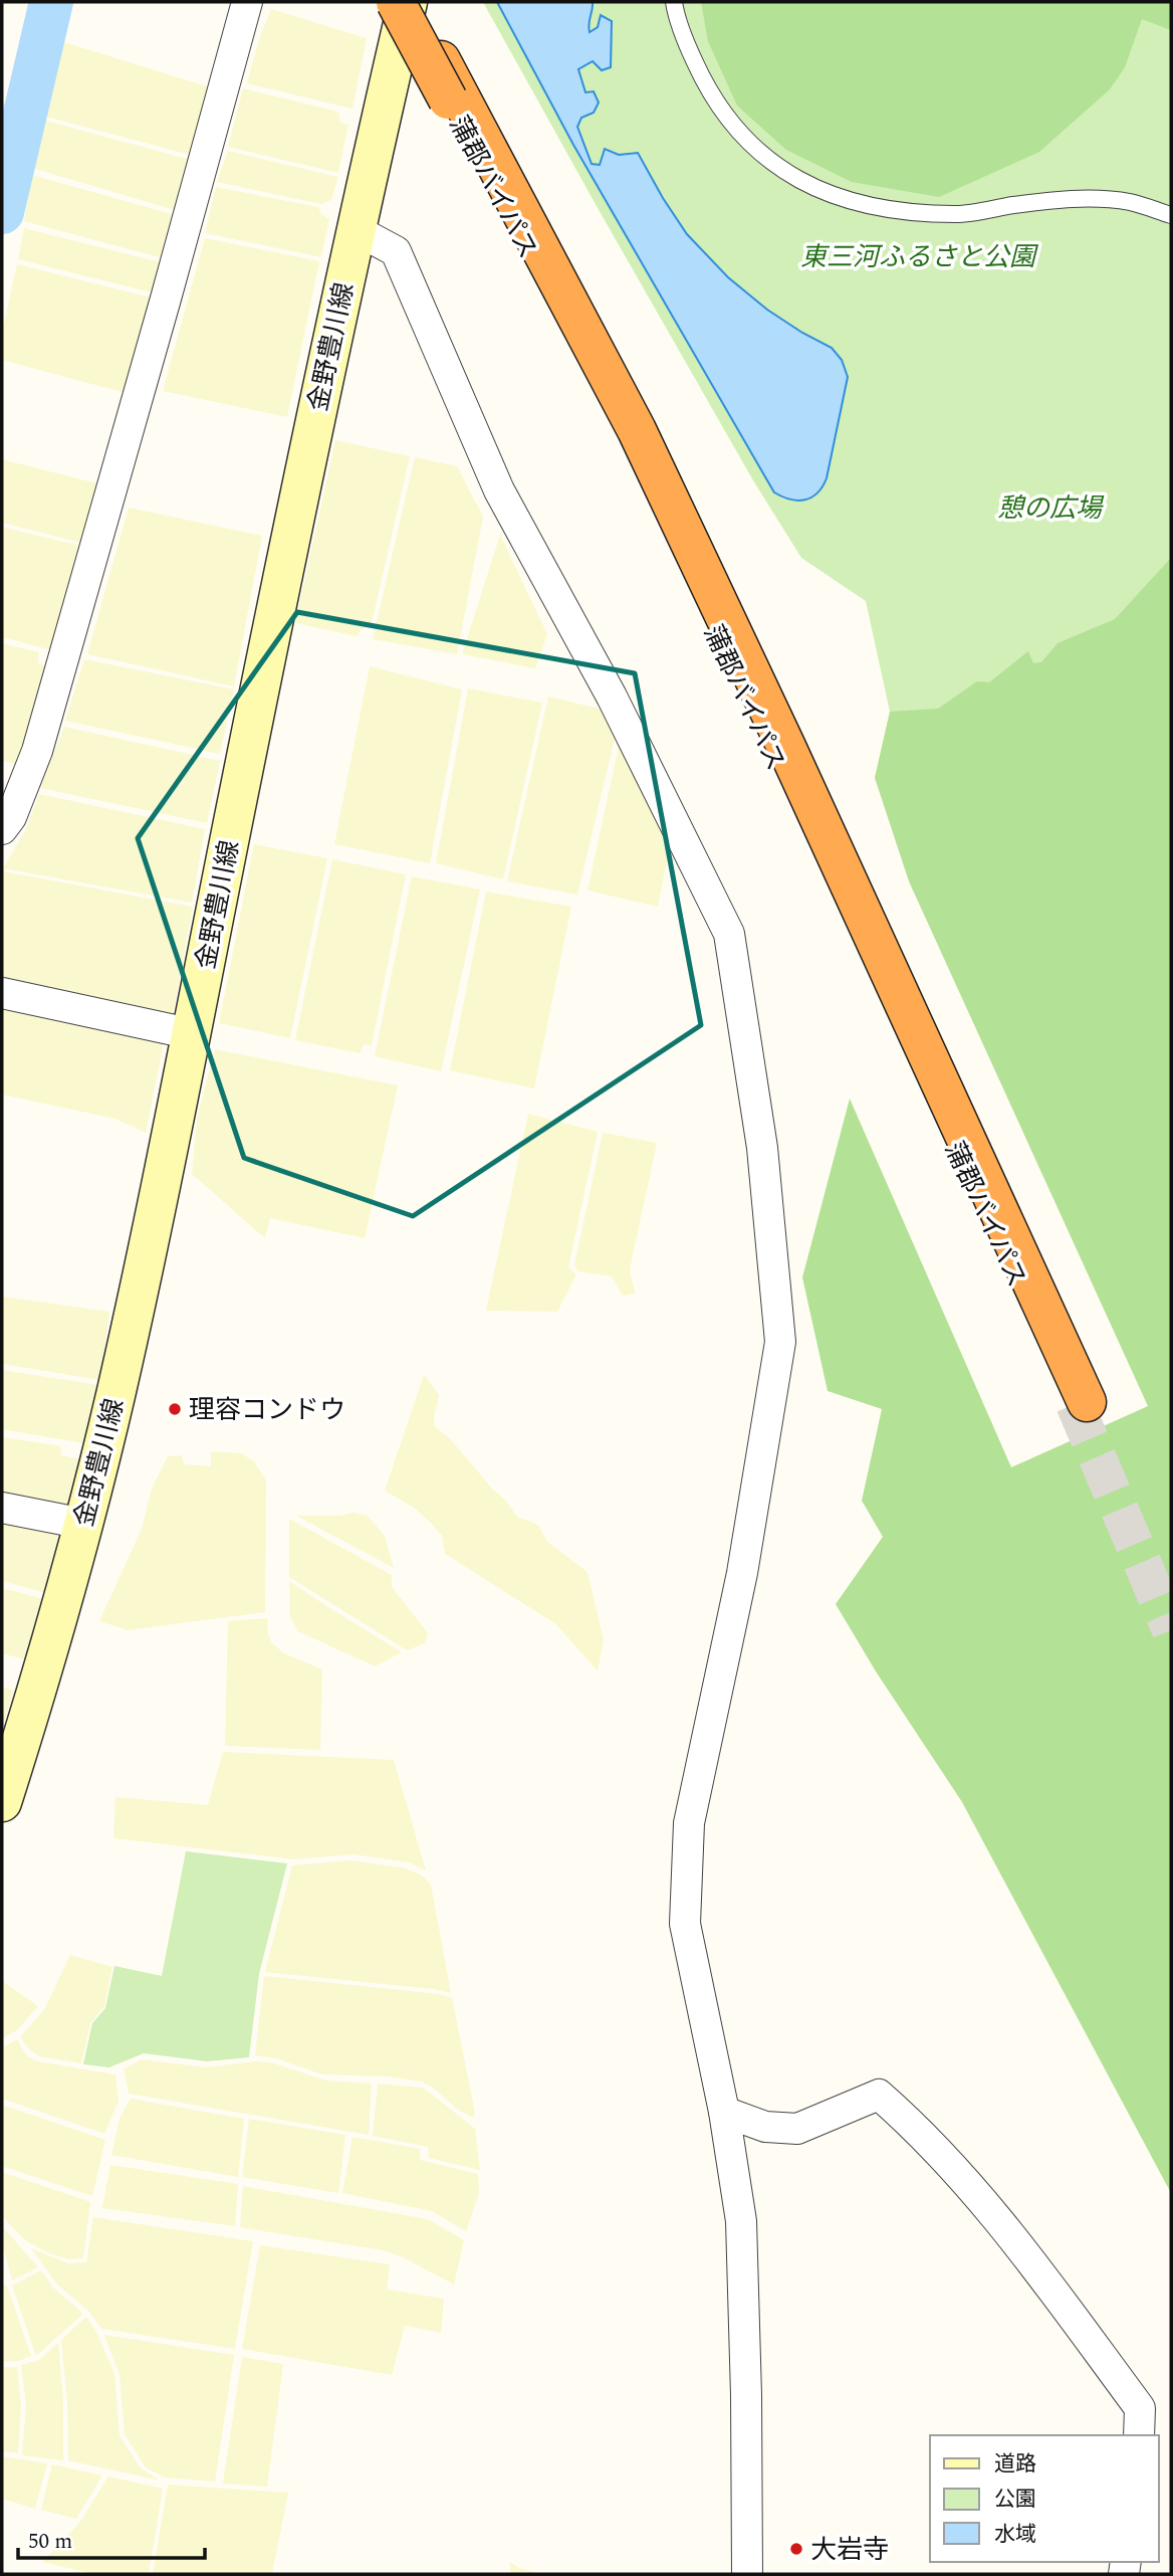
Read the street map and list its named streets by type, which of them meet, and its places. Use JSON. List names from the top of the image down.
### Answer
{
  "streets": {
    "highway": ["蒲郡バイパス"],
    "main road": ["金野豊川線"]
  },
  "crossings": [
    ["蒲郡バイパス", "金野豊川線"]
  ],
  "parks": ["東三河ふるさと公園", "憩の広場"],
  "places": ["理容コンドウ", "大岩寺"],
  "legend": ["道路", "公園", "水域"],
  "scale_bar": "50 m"
}
